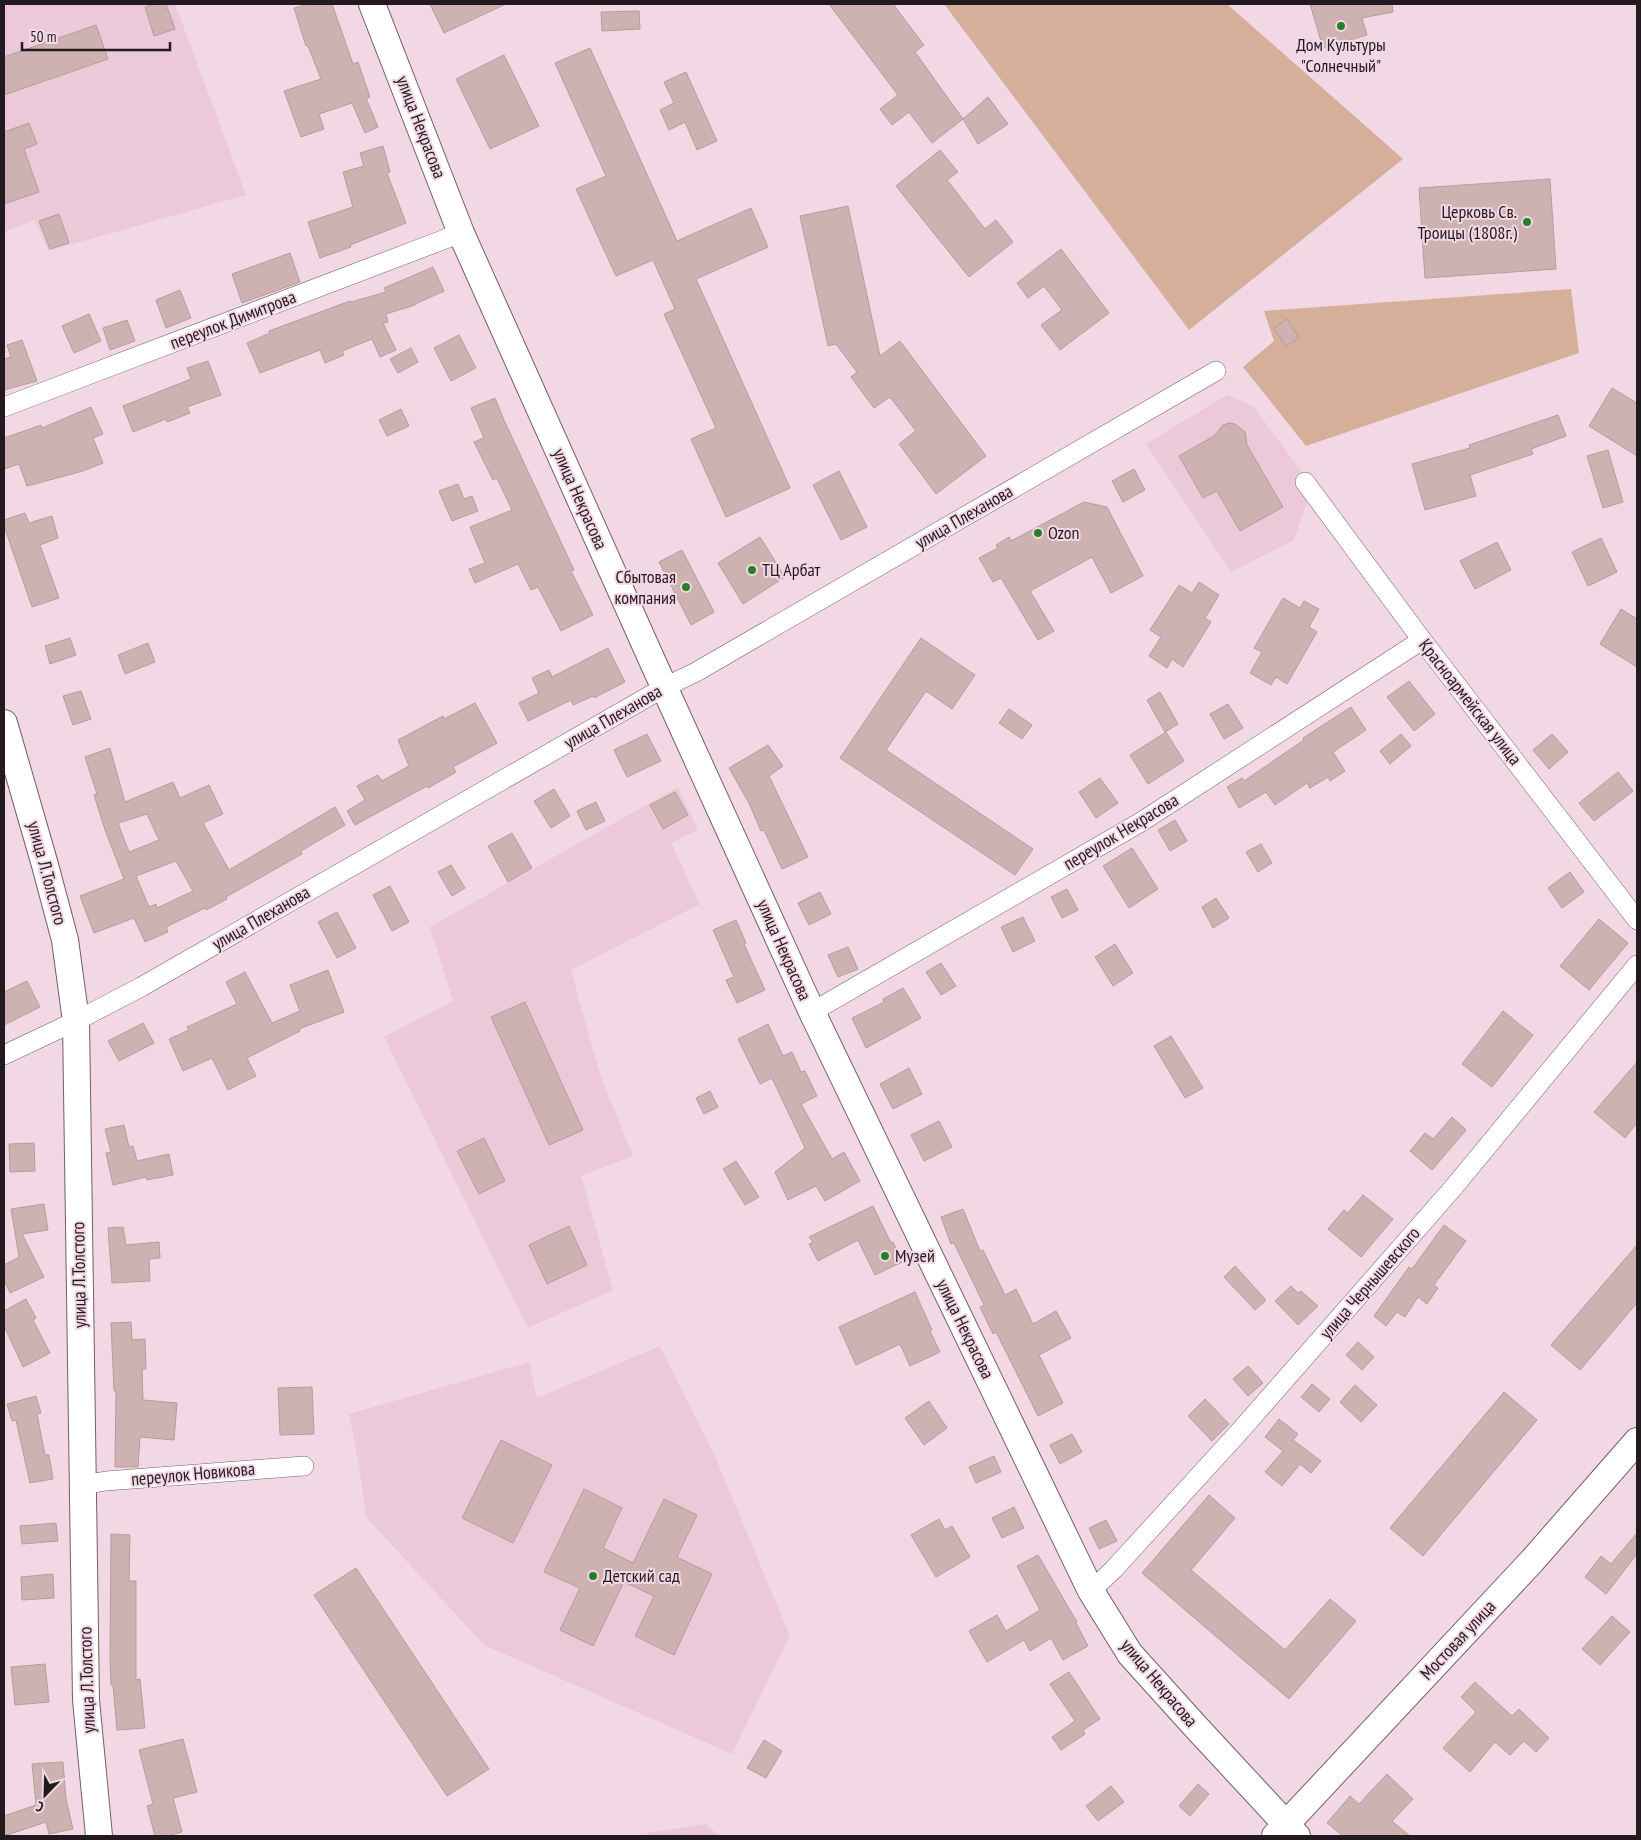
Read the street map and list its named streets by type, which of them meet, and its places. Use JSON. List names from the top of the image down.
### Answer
{
  "streets": {
    "street": [
      "улица Некрасова",
      "переулок Димитрова",
      "улица Плеханова",
      "Красноармейская улица",
      "переулок Некрасова",
      "улица Л.Толстого",
      "улица Чернышевского",
      "переулок Новикова",
      "Мостовая улица"
    ]
  },
  "crossings": [
    ["улица Некрасова", "переулок Димитрова"],
    ["улица Некрасова", "улица Плеханова"],
    ["улица Некрасова", "переулок Некрасова"],
    ["улица Некрасова", "улица Чернышевского"],
    ["улица Некрасова", "Мостовая улица"],
    ["улица Плеханова", "улица Л.Толстого"],
    ["Красноармейская улица", "переулок Некрасова"],
    ["улица Л.Толстого", "переулок Новикова"]
  ],
  "places": [
    "Дом Культуры \"Солнечный\"",
    "Церковь Св. Троицы (1808г.)",
    "Ozon",
    "ТЦ Арбат",
    "Сбытовая компания",
    "Музей",
    "Детский сад"
  ],
  "scale_bar": "50 m",
  "north": "bottom left"
}
